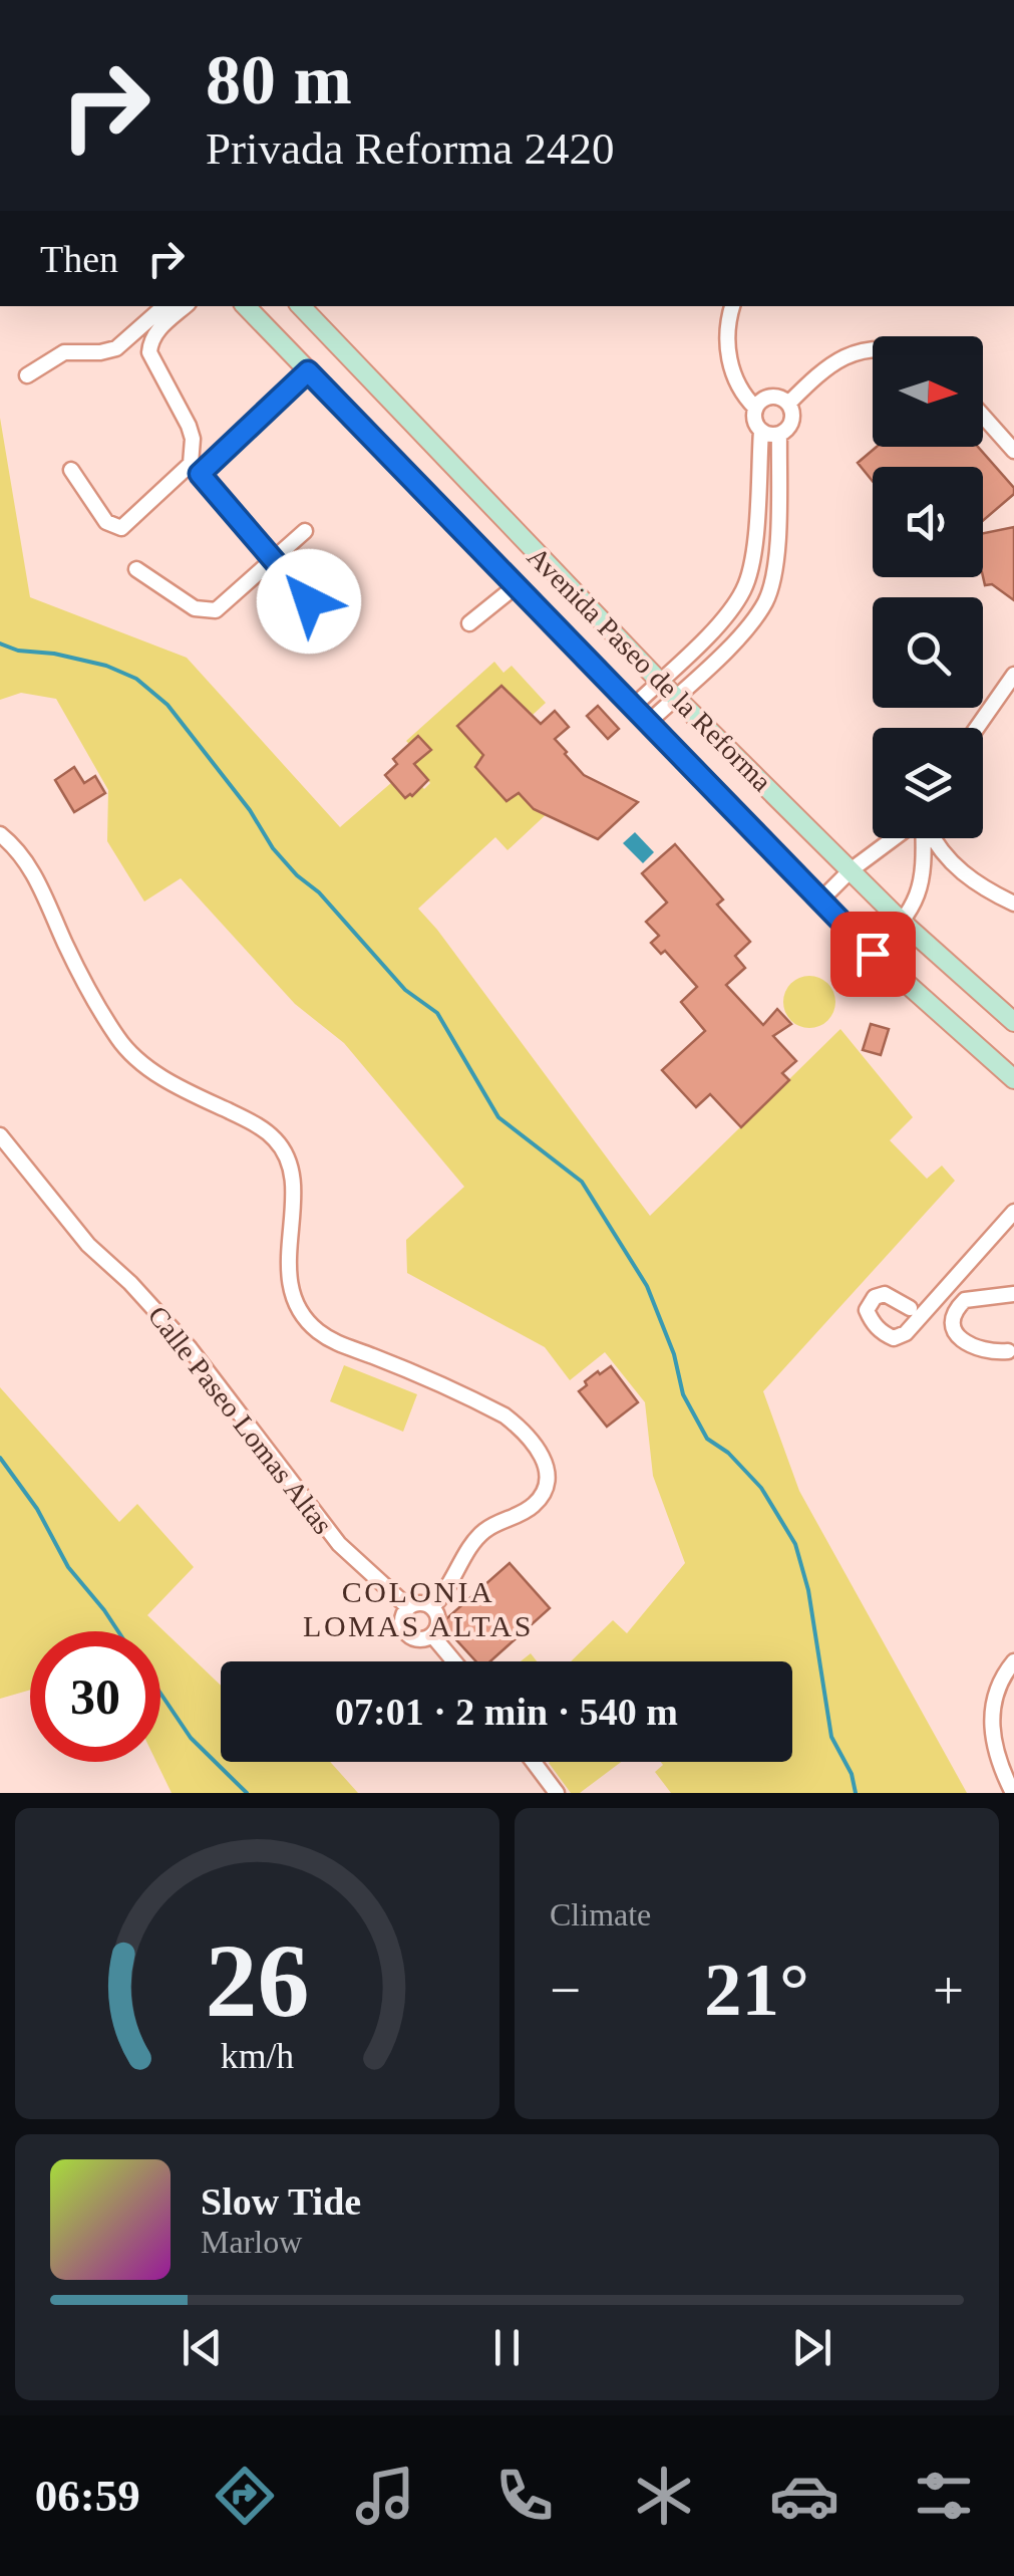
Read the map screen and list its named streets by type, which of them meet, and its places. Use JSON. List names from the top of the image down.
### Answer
{
  "streets": {
    "main road": ["Avenida Paseo de la Reforma"],
    "street": ["Calle Paseo Lomas Altas"]
  },
  "districts": ["COLONIA LOMAS ALTAS"],
  "north": "right",
  "page": {
    "turn": ["80 m", "Privada Reforma 2420"],
    "then": "Then",
    "limit": "30",
    "trip": "07:01 · 2 min · 540 m",
    "tile": "Climate",
    "heat": ["−", "21°", "+"],
    "song": ["Slow Tide", "Marlow"],
    "tabs": "06:59",
    "gauge": ["26", "km/h"]
  }
}
